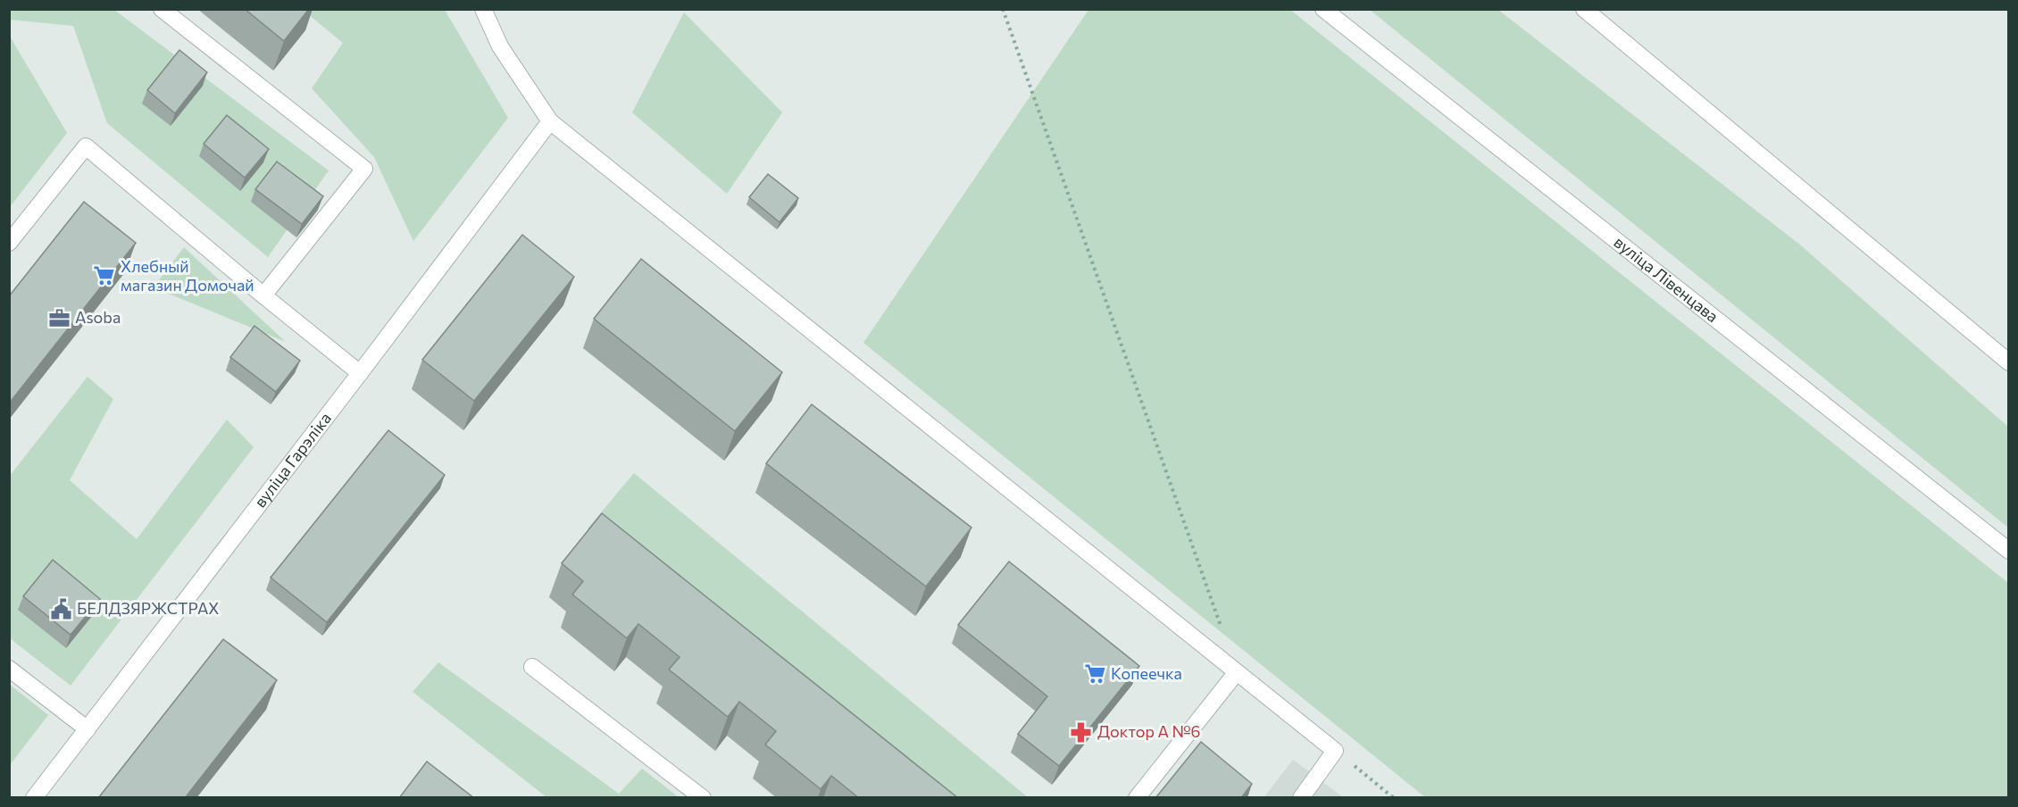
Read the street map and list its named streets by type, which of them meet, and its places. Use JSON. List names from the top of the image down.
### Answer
{
  "streets": {
    "street": ["вуліца Лівенцава", "вуліца Гарэліка"]
  },
  "places": {
    "supermarket": ["Хлебный магазин Домочай", "Копеечка"],
    "office": ["Asoba"],
    "public building": ["БЕЛДЗЯРЖСТРАХ"],
    "pharmacy": ["Доктор А №6"]
  }
}
